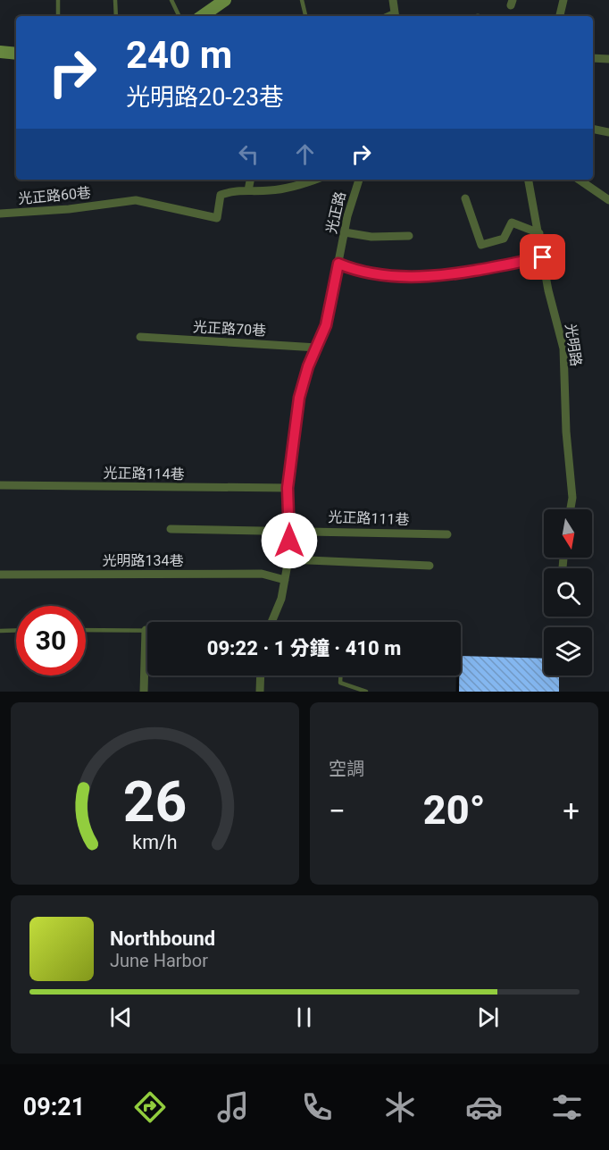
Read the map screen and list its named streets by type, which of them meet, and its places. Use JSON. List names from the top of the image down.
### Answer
{
  "streets": {
    "street": [
      "光正路60巷",
      "光正路",
      "光正路70巷",
      "光明路",
      "光正路114巷",
      "光正路111巷",
      "光明路134巷"
    ]
  },
  "crossings": [
    ["光正路", "光正路70巷"],
    ["光正路", "光正路114巷"],
    ["光正路", "光正路111巷"],
    ["光正路", "光明路134巷"]
  ],
  "north": "bottom",
  "page": {
    "turn": ["240 m", "光明路20-23巷"],
    "limit": "30",
    "trip": "09:22 · 1 分鐘 · 410 m",
    "tile": "空調",
    "heat": ["−", "20°", "+"],
    "song": ["Northbound", "June Harbor"],
    "tabs": "09:21",
    "gauge": ["26", "km/h"]
  }
}
